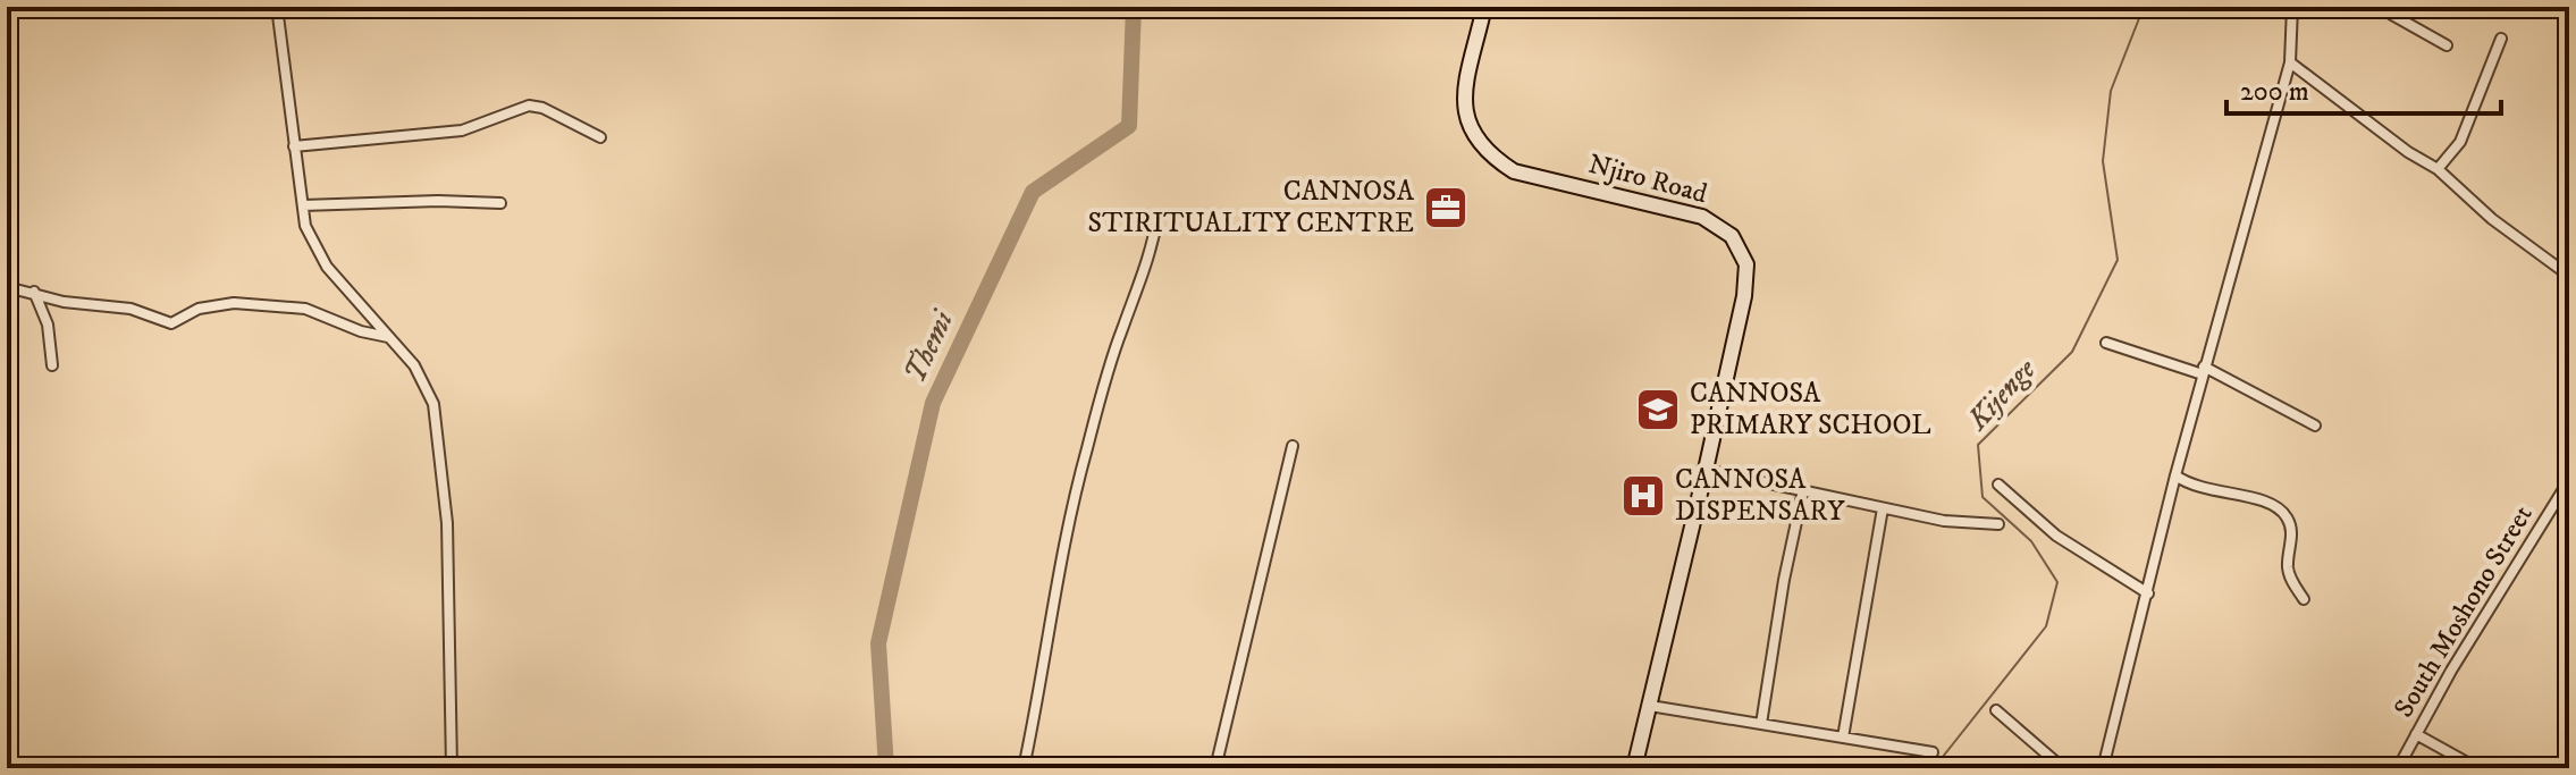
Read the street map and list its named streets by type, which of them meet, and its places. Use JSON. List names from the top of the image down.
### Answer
{
  "streets": {
    "street": ["Njiro Road", "South Moshono Street"]
  },
  "water": ["Themi", "Kijenge"],
  "places": {
    "office": ["CANNOSA STIRITUALITY CENTRE"],
    "school or university": ["CANNOSA PRIMARY SCHOOL"],
    "hospital": ["CANNOSA DISPENSARY"]
  },
  "scale_bar": "200 m"
}
